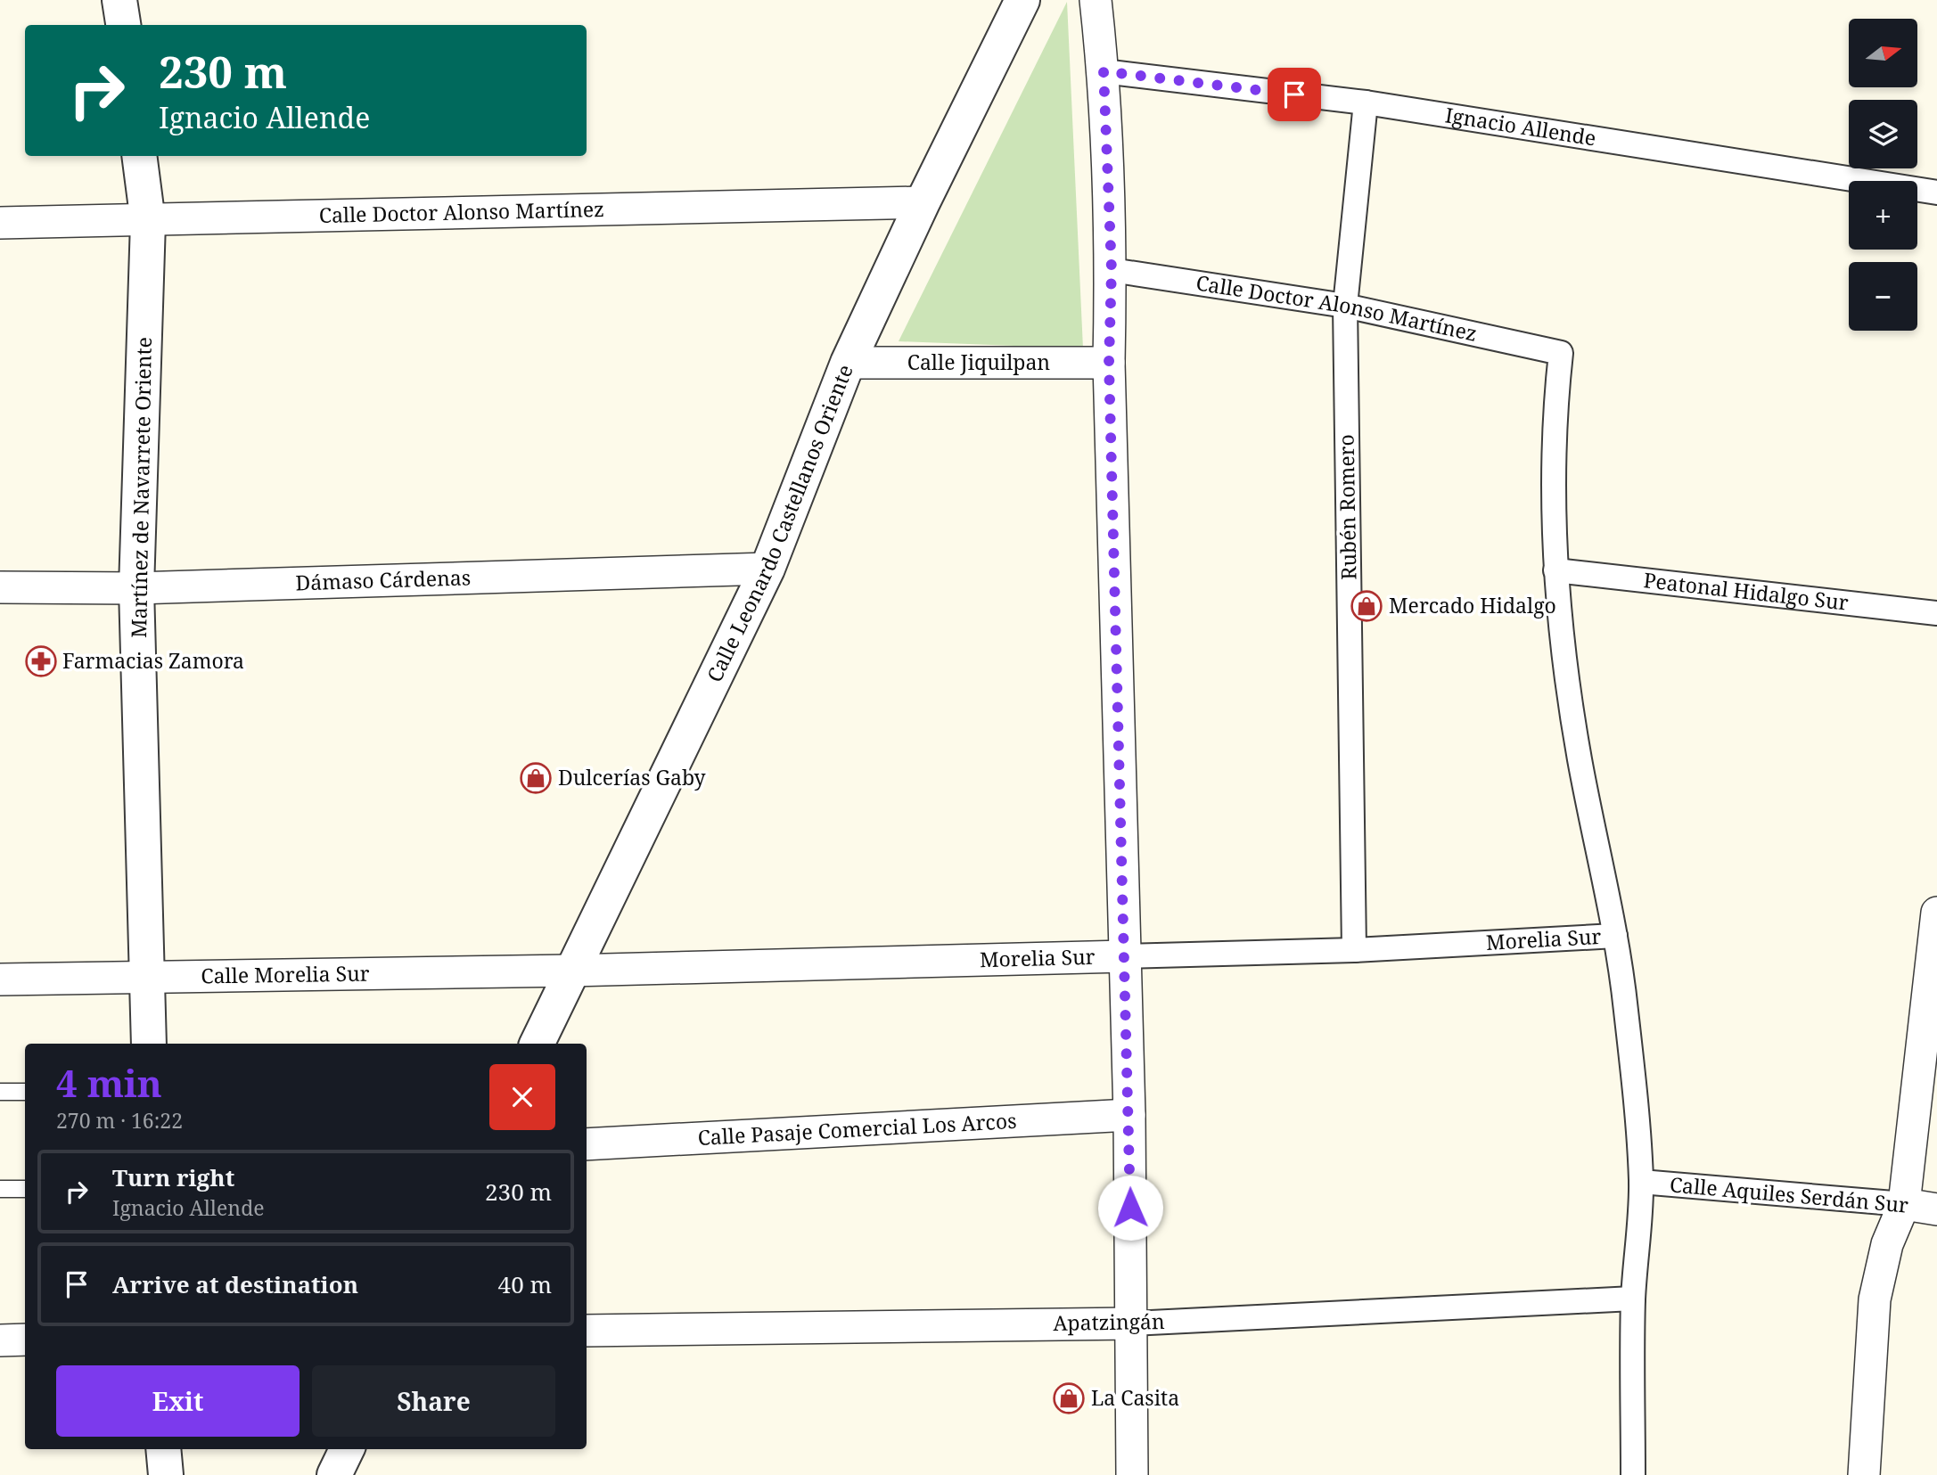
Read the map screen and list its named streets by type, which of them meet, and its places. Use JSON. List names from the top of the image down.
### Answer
{
  "streets": {
    "street": [
      "Ignacio Allende",
      "Calle Doctor Alonso Martínez",
      "Calle Jiquilpan",
      "Martínez de Navarrete Oriente",
      "Rubén Romero",
      "Calle Leonardo Castellanos Oriente",
      "Dámaso Cárdenas",
      "Peatonal Hidalgo Sur",
      "Morelia Sur",
      "Calle Morelia Sur",
      "Calle Pasaje Comercial Los Arcos",
      "Calle Aquiles Serdán Sur",
      "Apatzingán"
    ]
  },
  "crossings": [
    ["Ignacio Allende", "Rubén Romero"],
    ["Calle Doctor Alonso Martínez", "Martínez de Navarrete Oriente"],
    ["Calle Doctor Alonso Martínez", "Rubén Romero"],
    ["Calle Doctor Alonso Martínez", "Calle Leonardo Castellanos Oriente"],
    ["Calle Doctor Alonso Martínez", "Peatonal Hidalgo Sur"],
    ["Calle Jiquilpan", "Calle Leonardo Castellanos Oriente"],
    ["Martínez de Navarrete Oriente", "Dámaso Cárdenas"],
    ["Martínez de Navarrete Oriente", "Calle Morelia Sur"],
    ["Rubén Romero", "Morelia Sur"],
    ["Calle Leonardo Castellanos Oriente", "Dámaso Cárdenas"],
    ["Calle Leonardo Castellanos Oriente", "Morelia Sur"],
    ["Calle Leonardo Castellanos Oriente", "Calle Morelia Sur"],
    ["Morelia Sur", "Calle Morelia Sur"]
  ],
  "places": {
    "shop": ["Mercado Hidalgo", "Dulcerías Gaby", "La Casita"],
    "pharmacy": ["Farmacias Zamora"]
  },
  "north": "right",
  "page": {
    "map_buttons": ["+", "−"],
    "turn": ["230 m", "Ignacio Allende"],
    "heading": ["4 min", "270 m · 16:22"],
    "list": [
      {
        "name": "Turn right",
        "note": "Ignacio Allende",
        "value": "230 m"
      },
      {
        "name": "Arrive at destination",
        "value": "40 m"
      }
    ],
    "buttons": ["Exit", "Share"]
  }
}
